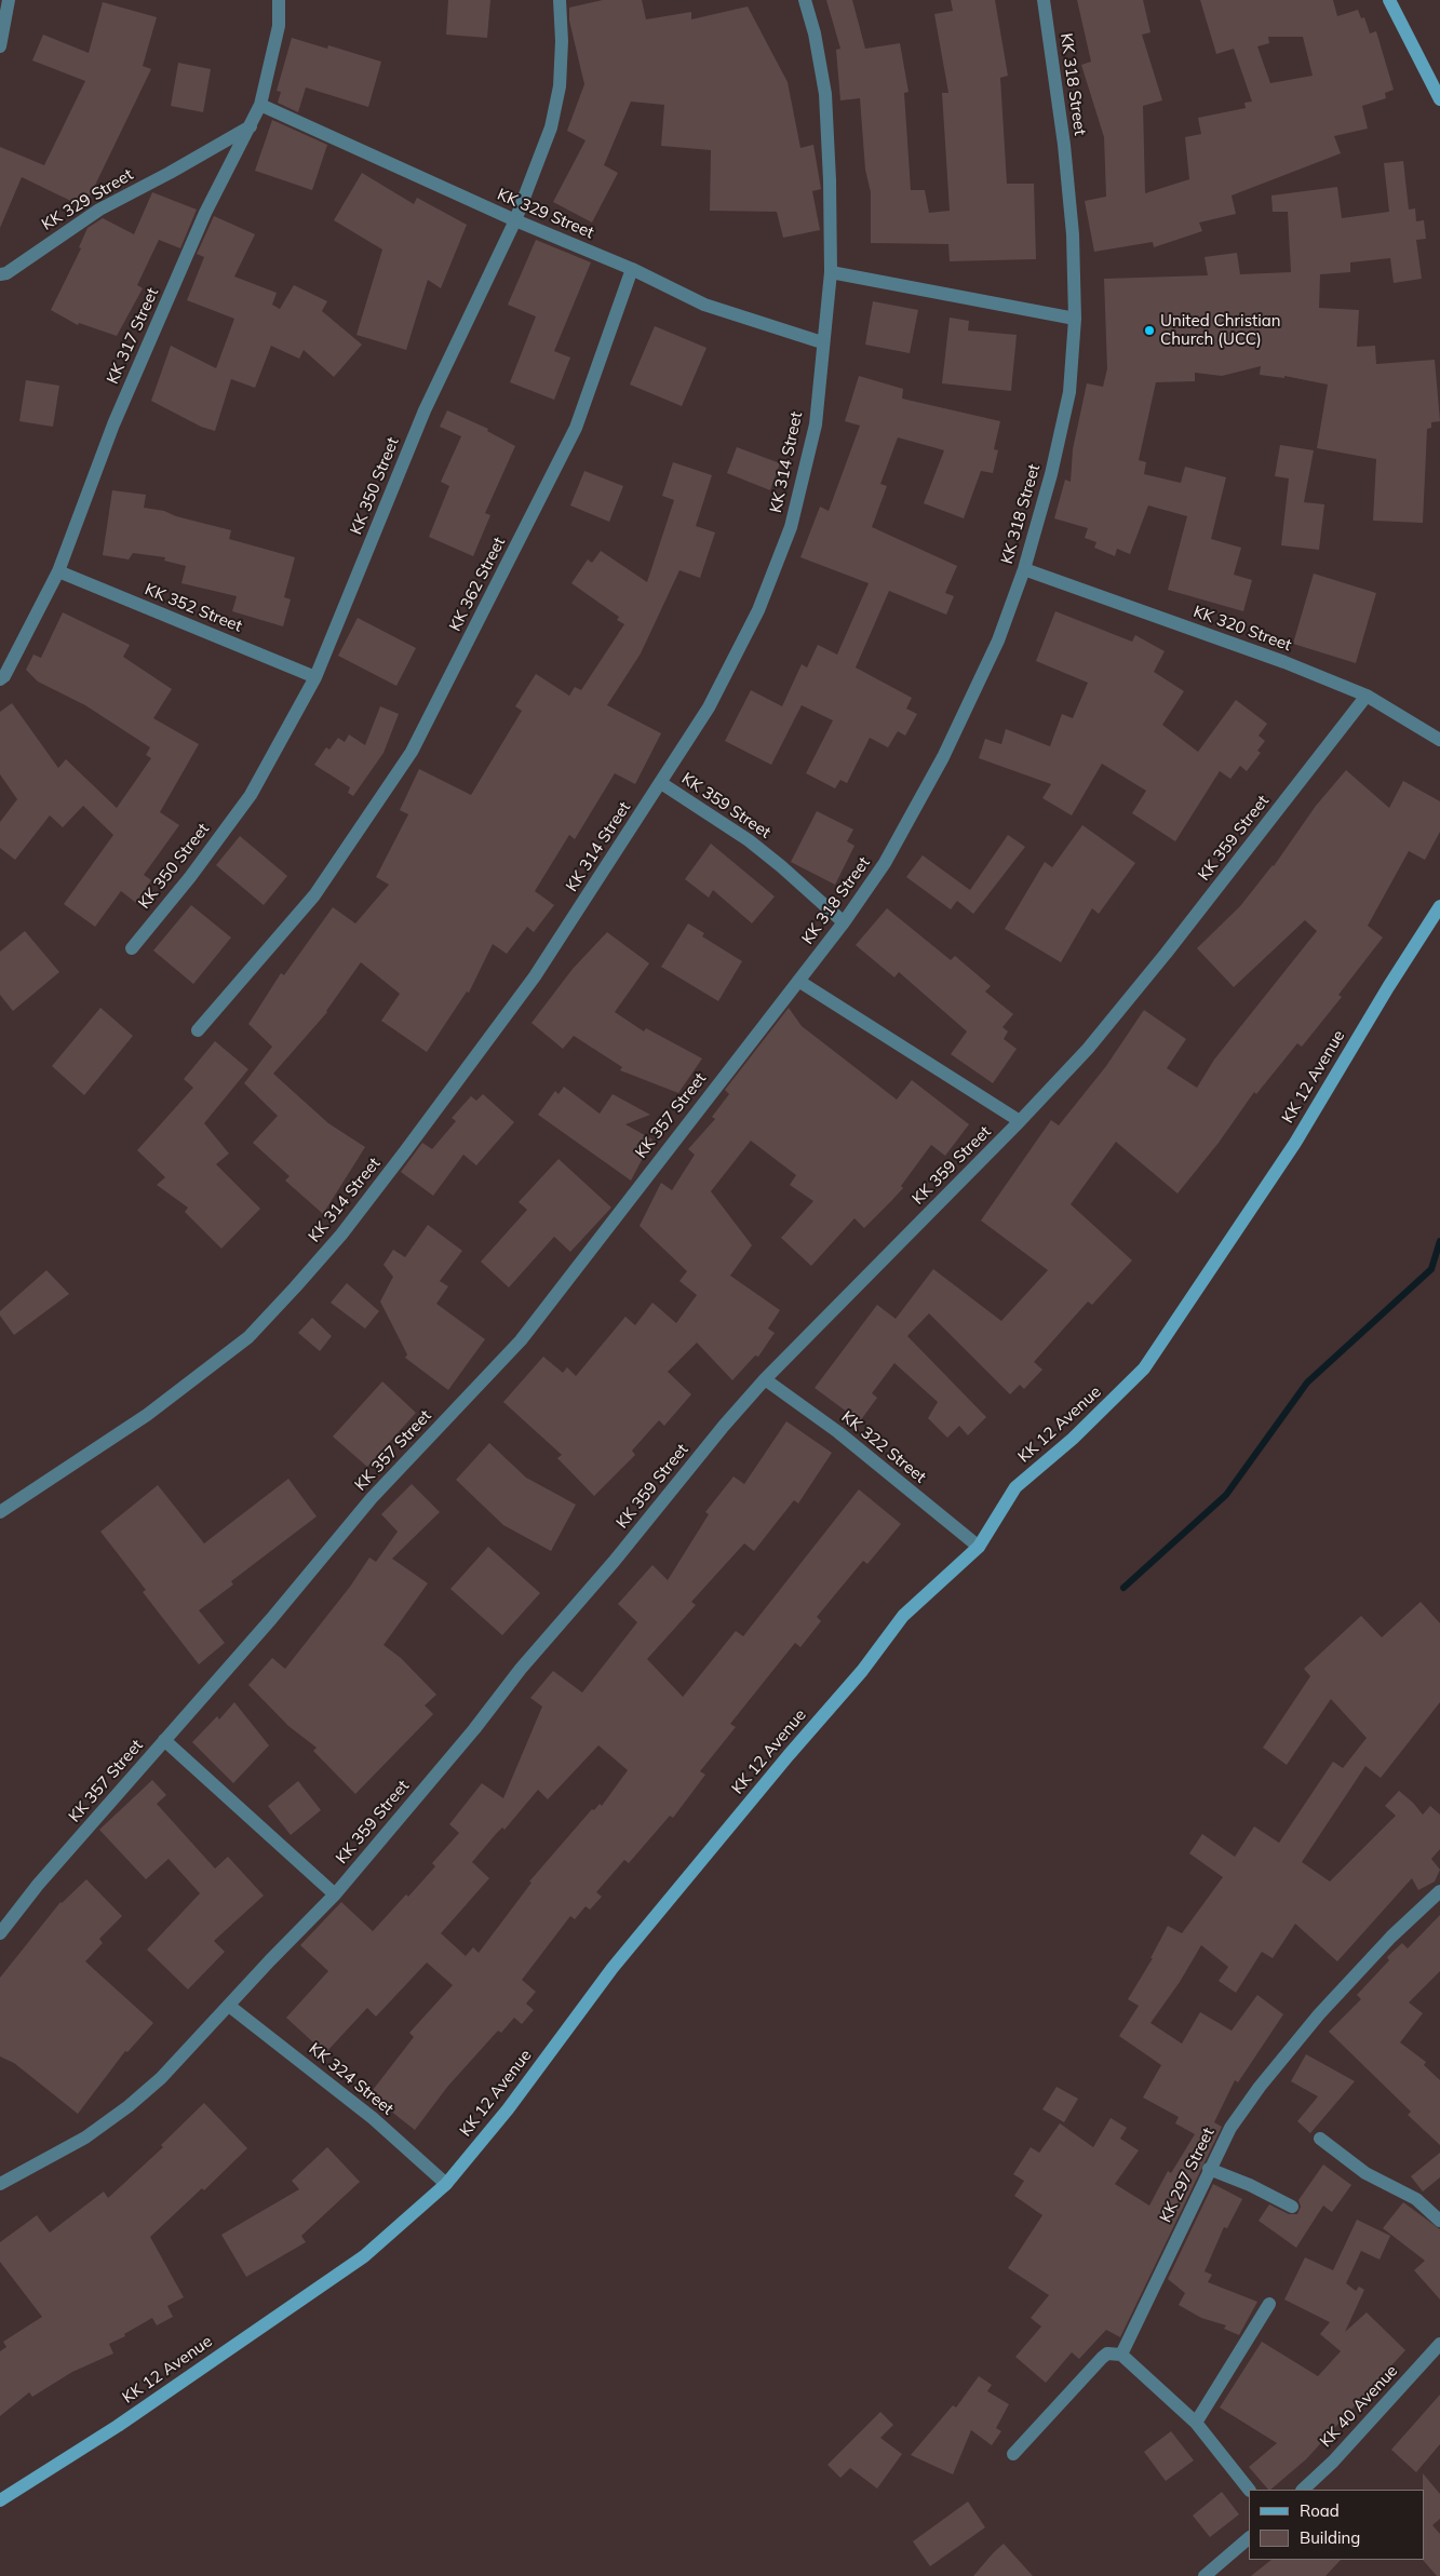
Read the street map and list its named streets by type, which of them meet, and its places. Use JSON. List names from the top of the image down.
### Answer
{
  "streets": {
    "main road": ["KK 12 Avenue"],
    "street": [
      "KK 318 Street",
      "KK 329 Street",
      "KK 317 Street",
      "KK 314 Street",
      "KK 350 Street",
      "KK 362 Street",
      "KK 352 Street",
      "KK 320 Street",
      "KK 359 Street",
      "KK 357 Street",
      "KK 322 Street",
      "KK 324 Street",
      "KK 297 Street",
      "KK 40 Avenue"
    ]
  },
  "crossings": [
    ["KK 318 Street", "KK 320 Street"],
    ["KK 318 Street", "KK 359 Street"],
    ["KK 318 Street", "KK 357 Street"],
    ["KK 329 Street", "KK 317 Street"],
    ["KK 329 Street", "KK 314 Street"],
    ["KK 329 Street", "KK 350 Street"],
    ["KK 329 Street", "KK 362 Street"],
    ["KK 317 Street", "KK 352 Street"],
    ["KK 314 Street", "KK 359 Street"],
    ["KK 350 Street", "KK 352 Street"],
    ["KK 320 Street", "KK 359 Street"],
    ["KK 359 Street", "KK 357 Street"],
    ["KK 359 Street", "KK 322 Street"],
    ["KK 359 Street", "KK 324 Street"],
    ["KK 12 Avenue", "KK 322 Street"],
    ["KK 12 Avenue", "KK 324 Street"]
  ],
  "places": ["United Christian Church (UCC)"],
  "legend": ["Road", "Building"]
}
